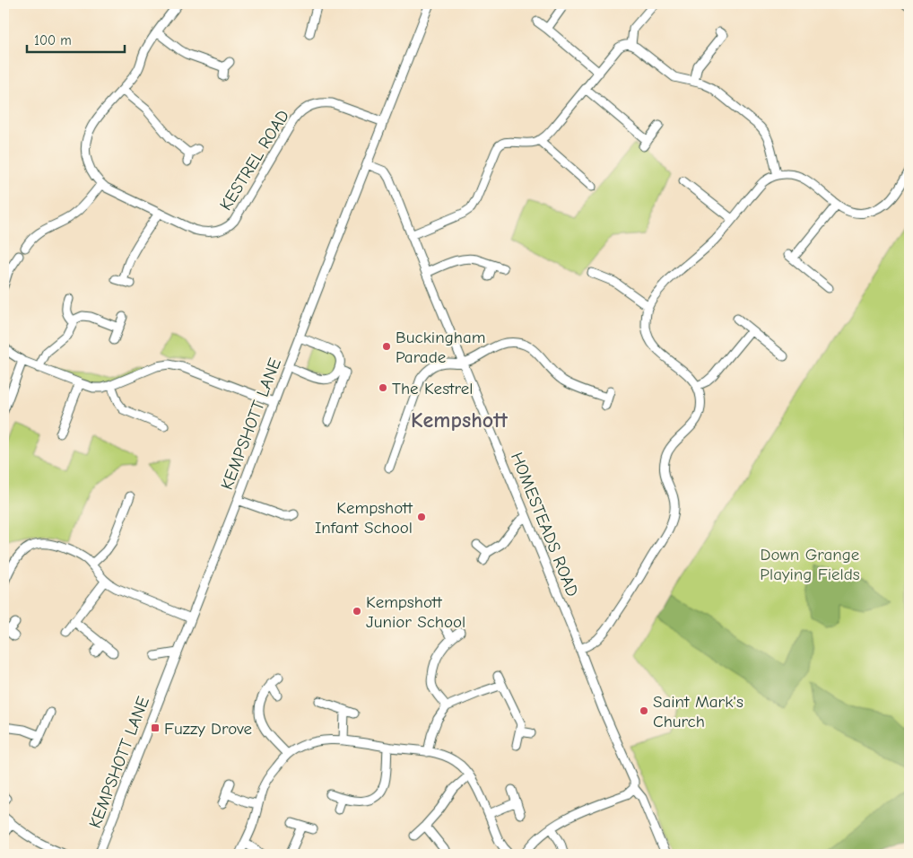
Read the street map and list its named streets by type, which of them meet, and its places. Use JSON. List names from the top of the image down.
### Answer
{
  "streets": {
    "street": ["KESTREL ROAD", "KEMPSHOTT LANE", "HOMESTEADS ROAD"]
  },
  "crossings": [
    ["KESTREL ROAD", "KEMPSHOTT LANE"],
    ["KEMPSHOTT LANE", "HOMESTEADS ROAD"]
  ],
  "districts": ["Kempshott"],
  "parks": ["Down Grange Playing Fields"],
  "places": {
    "other": [
      "Buckingham Parade",
      "The Kestrel",
      "Kempshott Infant School",
      "Kempshott Junior School",
      "Saint Mark's Church"
    ],
    "transit": ["Fuzzy Drove"]
  },
  "scale_bar": "100 m"
}
